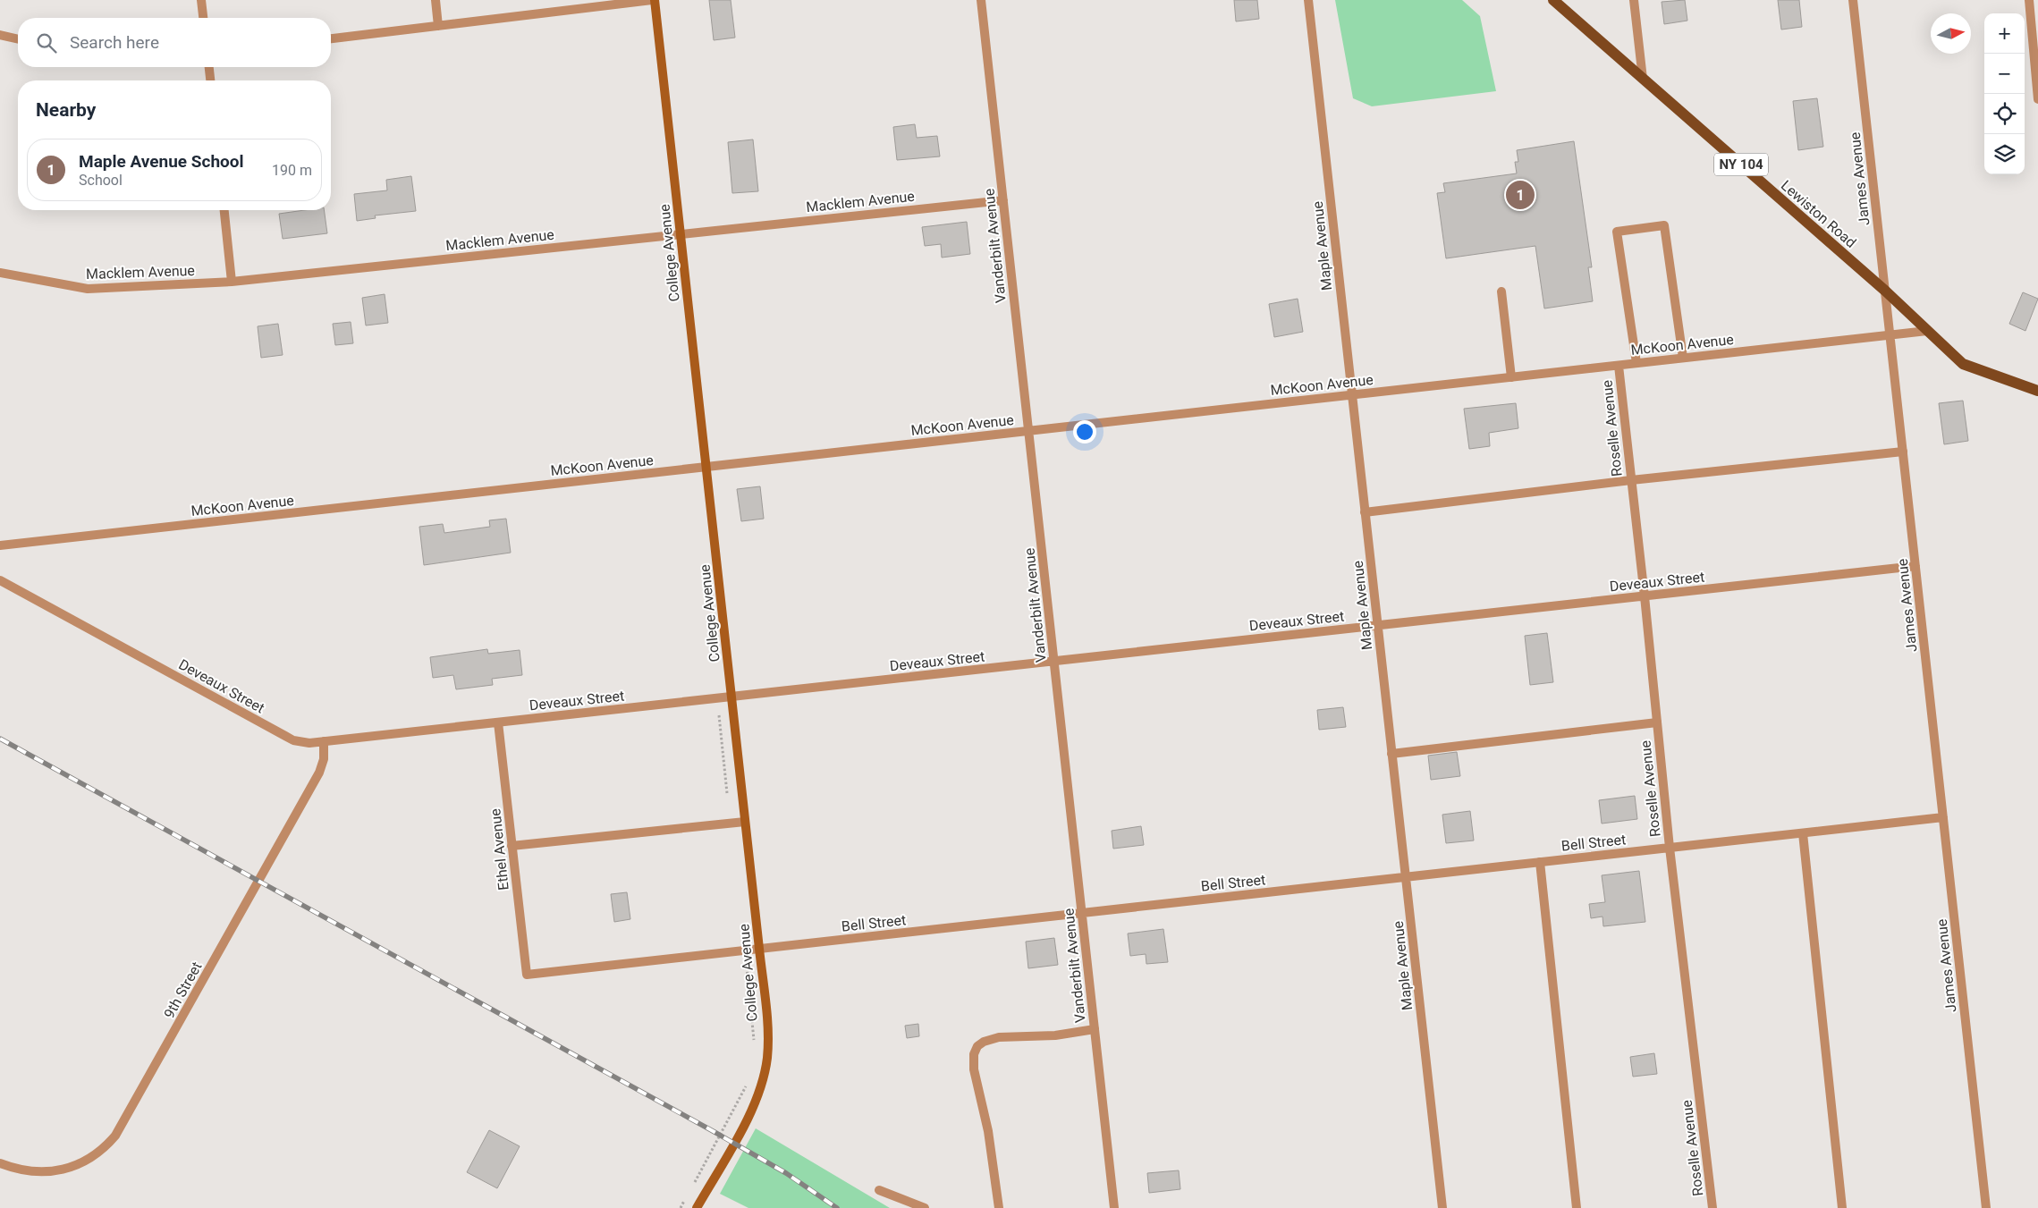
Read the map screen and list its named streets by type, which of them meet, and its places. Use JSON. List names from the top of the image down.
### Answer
{
  "streets": {
    "main road": ["NY 104", "Lewiston Road", "College Avenue"],
    "street": [
      "James Avenue",
      "Macklem Avenue",
      "Vanderbilt Avenue",
      "Maple Avenue",
      "McKoon Avenue",
      "Roselle Avenue",
      "Deveaux Street",
      "Bell Street",
      "Ethel Avenue",
      "9th Street"
    ]
  },
  "crossings": [
    ["James Avenue", "Lewiston Road"],
    ["James Avenue", "McKoon Avenue"],
    ["James Avenue", "Deveaux Street"],
    ["James Avenue", "Bell Street"],
    ["Macklem Avenue", "Vanderbilt Avenue"],
    ["Macklem Avenue", "College Avenue"],
    ["Lewiston Road", "McKoon Avenue"],
    ["Vanderbilt Avenue", "McKoon Avenue"],
    ["Vanderbilt Avenue", "Deveaux Street"],
    ["Vanderbilt Avenue", "Bell Street"],
    ["Maple Avenue", "McKoon Avenue"],
    ["Maple Avenue", "Deveaux Street"],
    ["Maple Avenue", "Bell Street"],
    ["College Avenue", "McKoon Avenue"],
    ["College Avenue", "Deveaux Street"],
    ["College Avenue", "Bell Street"],
    ["McKoon Avenue", "Roselle Avenue"],
    ["Roselle Avenue", "Deveaux Street"],
    ["Roselle Avenue", "Bell Street"],
    ["Deveaux Street", "Ethel Avenue"],
    ["Deveaux Street", "9th Street"],
    ["Bell Street", "Ethel Avenue"]
  ],
  "north": "right",
  "page": {
    "map_buttons": ["+", "−"],
    "search": "Search here",
    "heading": "Nearby",
    "list": [
      {
        "mark": "1",
        "name": "Maple Avenue School",
        "note": "School",
        "value": "190 m"
      }
    ],
    "pins": "1"
  }
}
